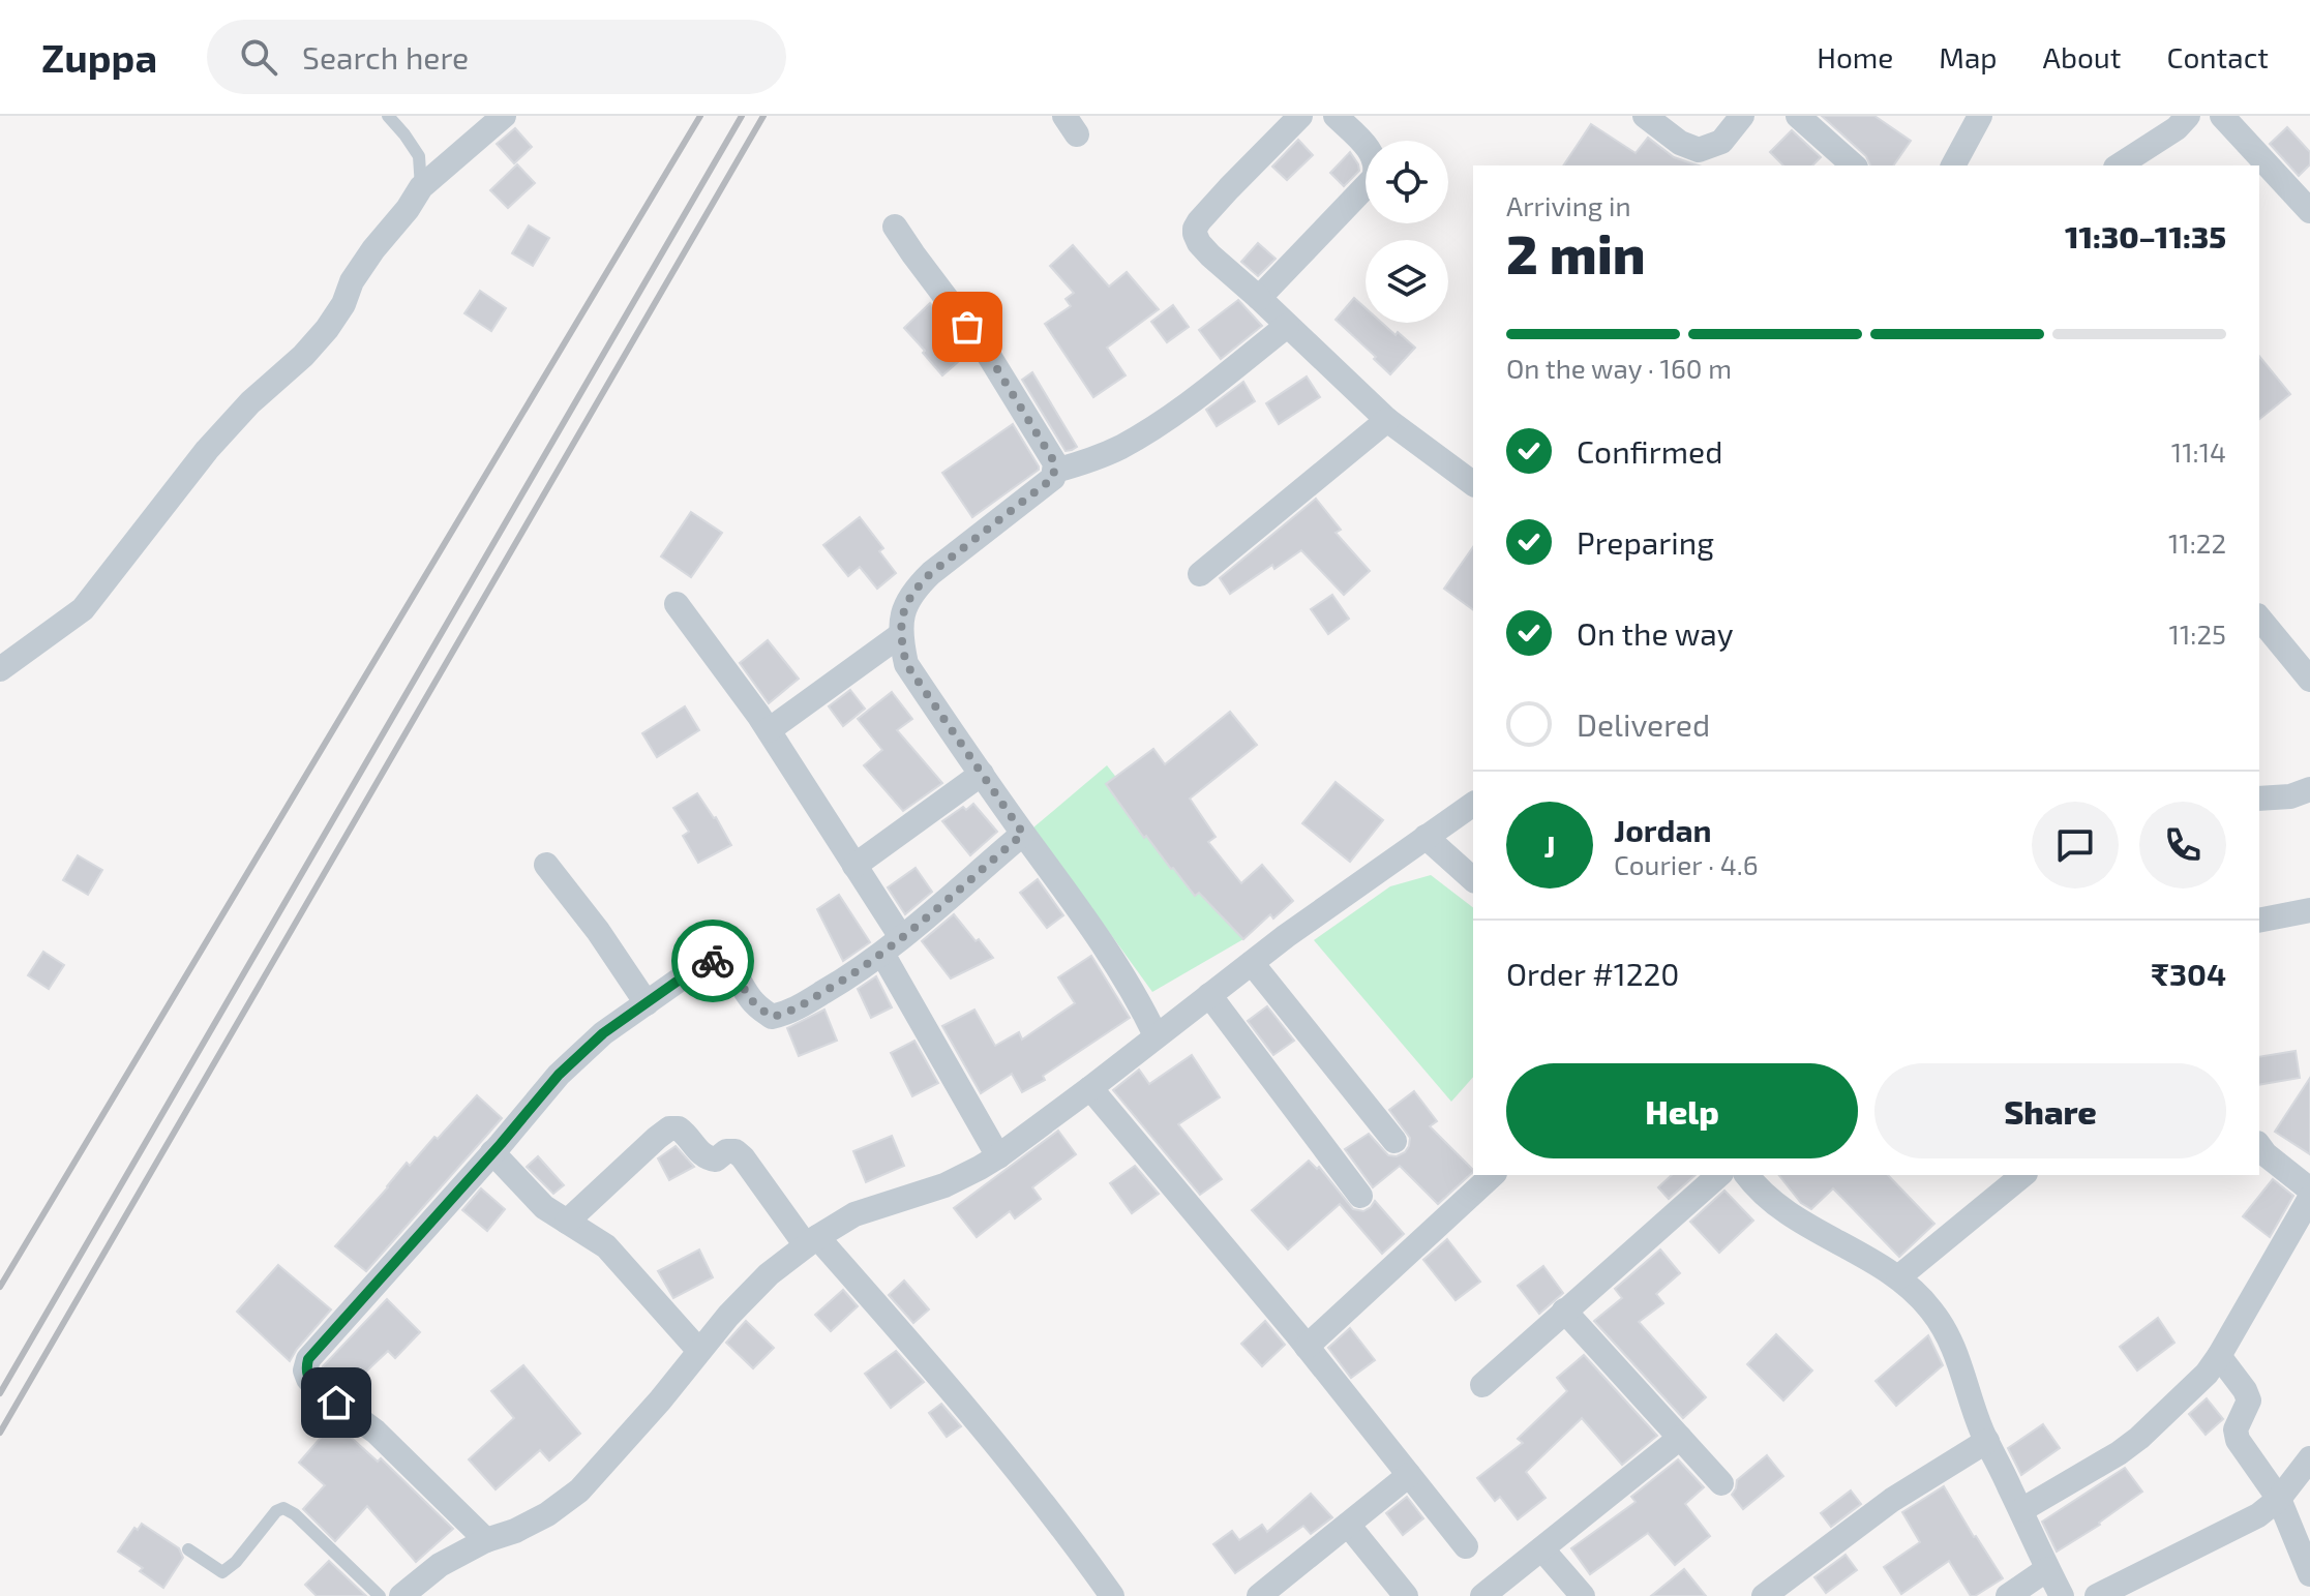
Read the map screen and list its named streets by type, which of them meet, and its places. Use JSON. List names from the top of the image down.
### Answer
{
  "page": {
    "header": "Zuppa",
    "search": "Search here",
    "nav": [
      "Home",
      "Map",
      "About",
      "Contact"
    ],
    "heading": ["2 min", "Arriving in", "11:30–11:35"],
    "panel": [
      "Jordan",
      "Courier · 4.6",
      "Order #1220",
      "₹304"
    ],
    "bar": "On the way · 160 m",
    "list": [
      ["Confirmed", "11:14"],
      ["Preparing", "11:22"],
      ["On the way", "11:25"],
      "Delivered"
    ],
    "round": "J",
    "buttons": ["Help", "Share"]
  }
}
